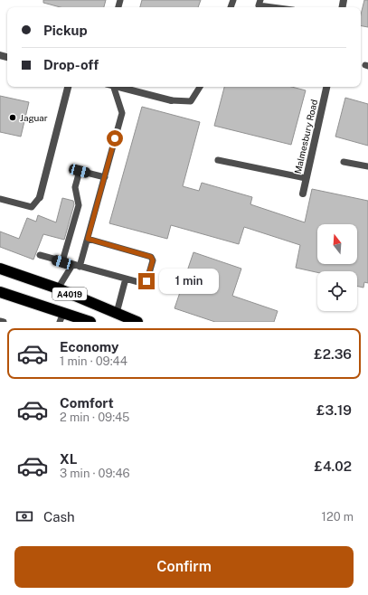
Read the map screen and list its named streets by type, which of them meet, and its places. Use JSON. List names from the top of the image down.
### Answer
{
  "streets": {
    "highway": ["A4019"],
    "street": ["Malmesbury Road"]
  },
  "places": ["Jaguar"],
  "north": "top",
  "page": {
    "banner": ["Pickup", "Drop-off"],
    "bubble": "1 min",
    "list": [
      {
        "name": "Economy",
        "note": "1 min · 09:44",
        "value": "£2.36"
      },
      {
        "name": "Comfort",
        "note": "2 min · 09:45",
        "value": "£3.19"
      },
      {
        "name": "XL",
        "note": "3 min · 09:46",
        "value": "£4.02"
      }
    ],
    "pay": ["Cash", "120 m"],
    "buttons": "Confirm"
  }
}
